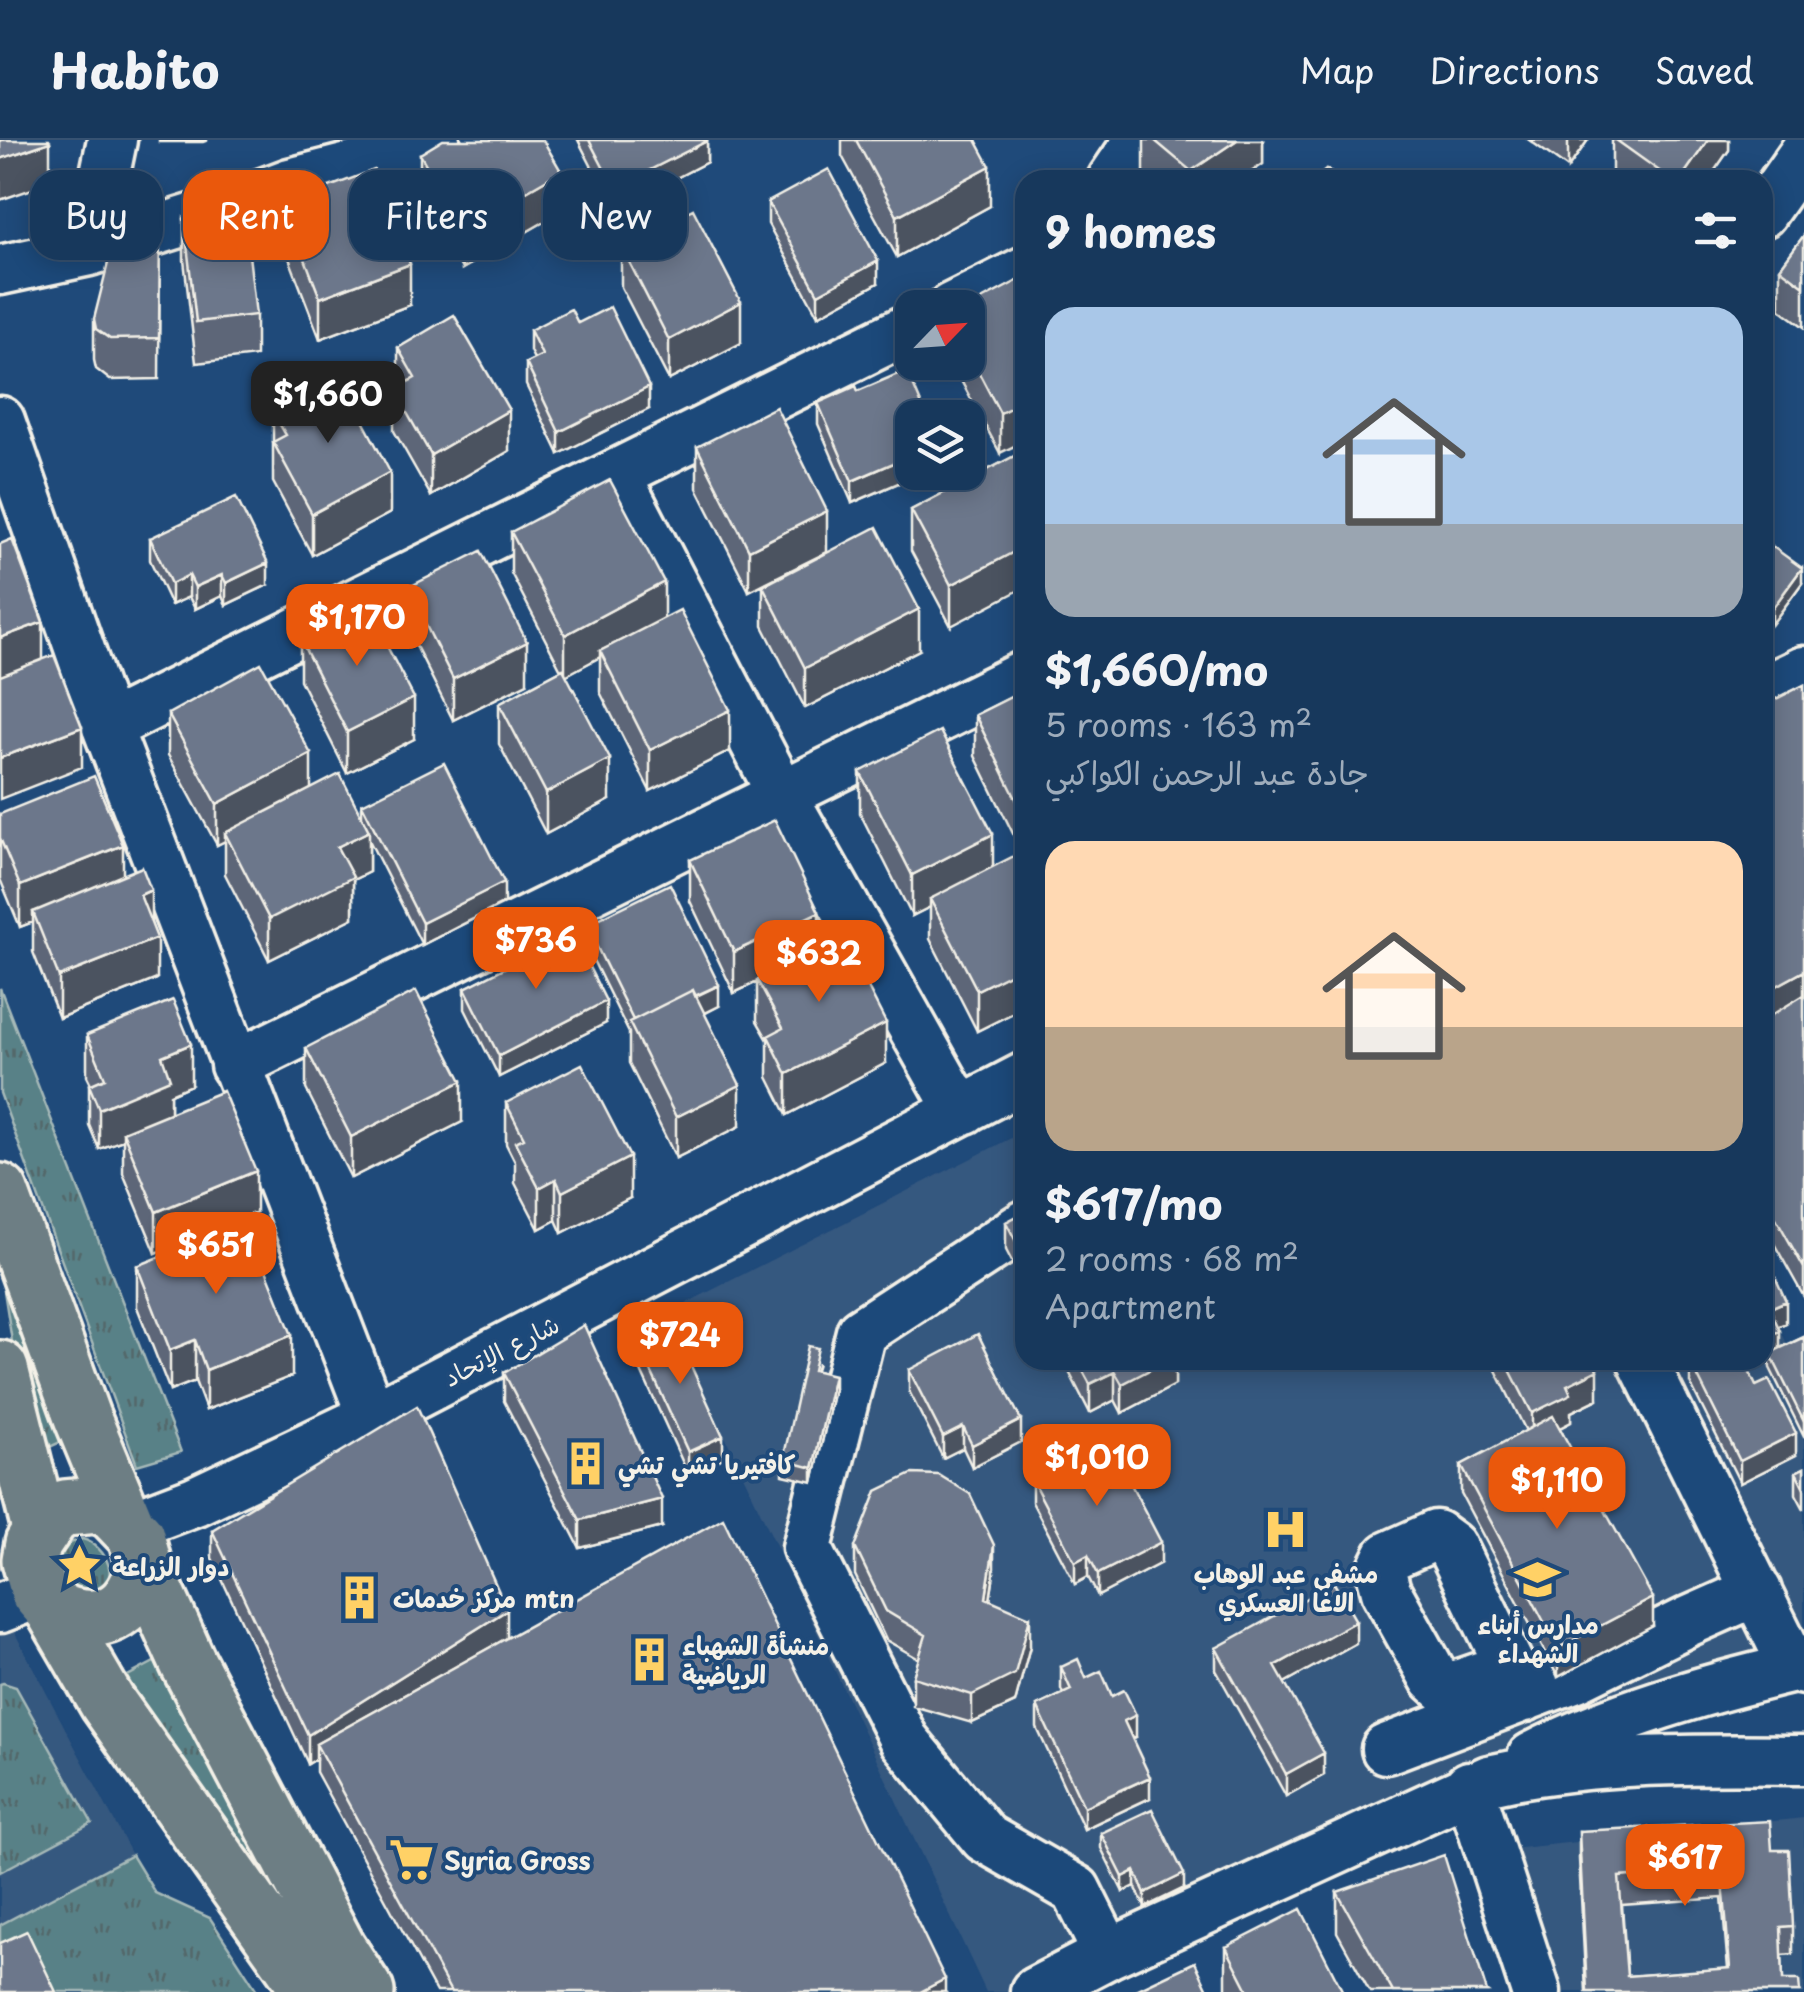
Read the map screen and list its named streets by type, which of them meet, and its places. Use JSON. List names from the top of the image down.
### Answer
{
  "streets": {
    "street": ["شارع الإتحاد"]
  },
  "places": {
    "building": ["كافتيريا تشي تشي", "مركز خدمات mtn", "منشأة الشهباء الرياضية"],
    "hospital": ["مشفى عبد الوهاب الاغا العسكري"],
    "place": ["دوار الزراعة"],
    "school or university": ["مدارس أبناء الشهداء"],
    "supermarket": ["Syria Gross"]
  },
  "north": "top right",
  "page": {
    "header": "Habito",
    "nav": ["Map", "Directions", "Saved"],
    "chip": [
      "Buy",
      "Rent",
      "Filters",
      "New"
    ],
    "heading": "9 homes",
    "list": [
      {
        "name": "$1,660/mo",
        "note": "5 rooms · 163 m² · جادة عبد الرحمن الكواكبي"
      },
      {
        "name": "$617/mo",
        "note": "2 rooms · 68 m² · Apartment"
      }
    ],
    "price": [
      "$1,660",
      "$1,170",
      "$736",
      "$632",
      "$651",
      "$724",
      "$1,010",
      "$1,110",
      "$617"
    ]
  }
}
